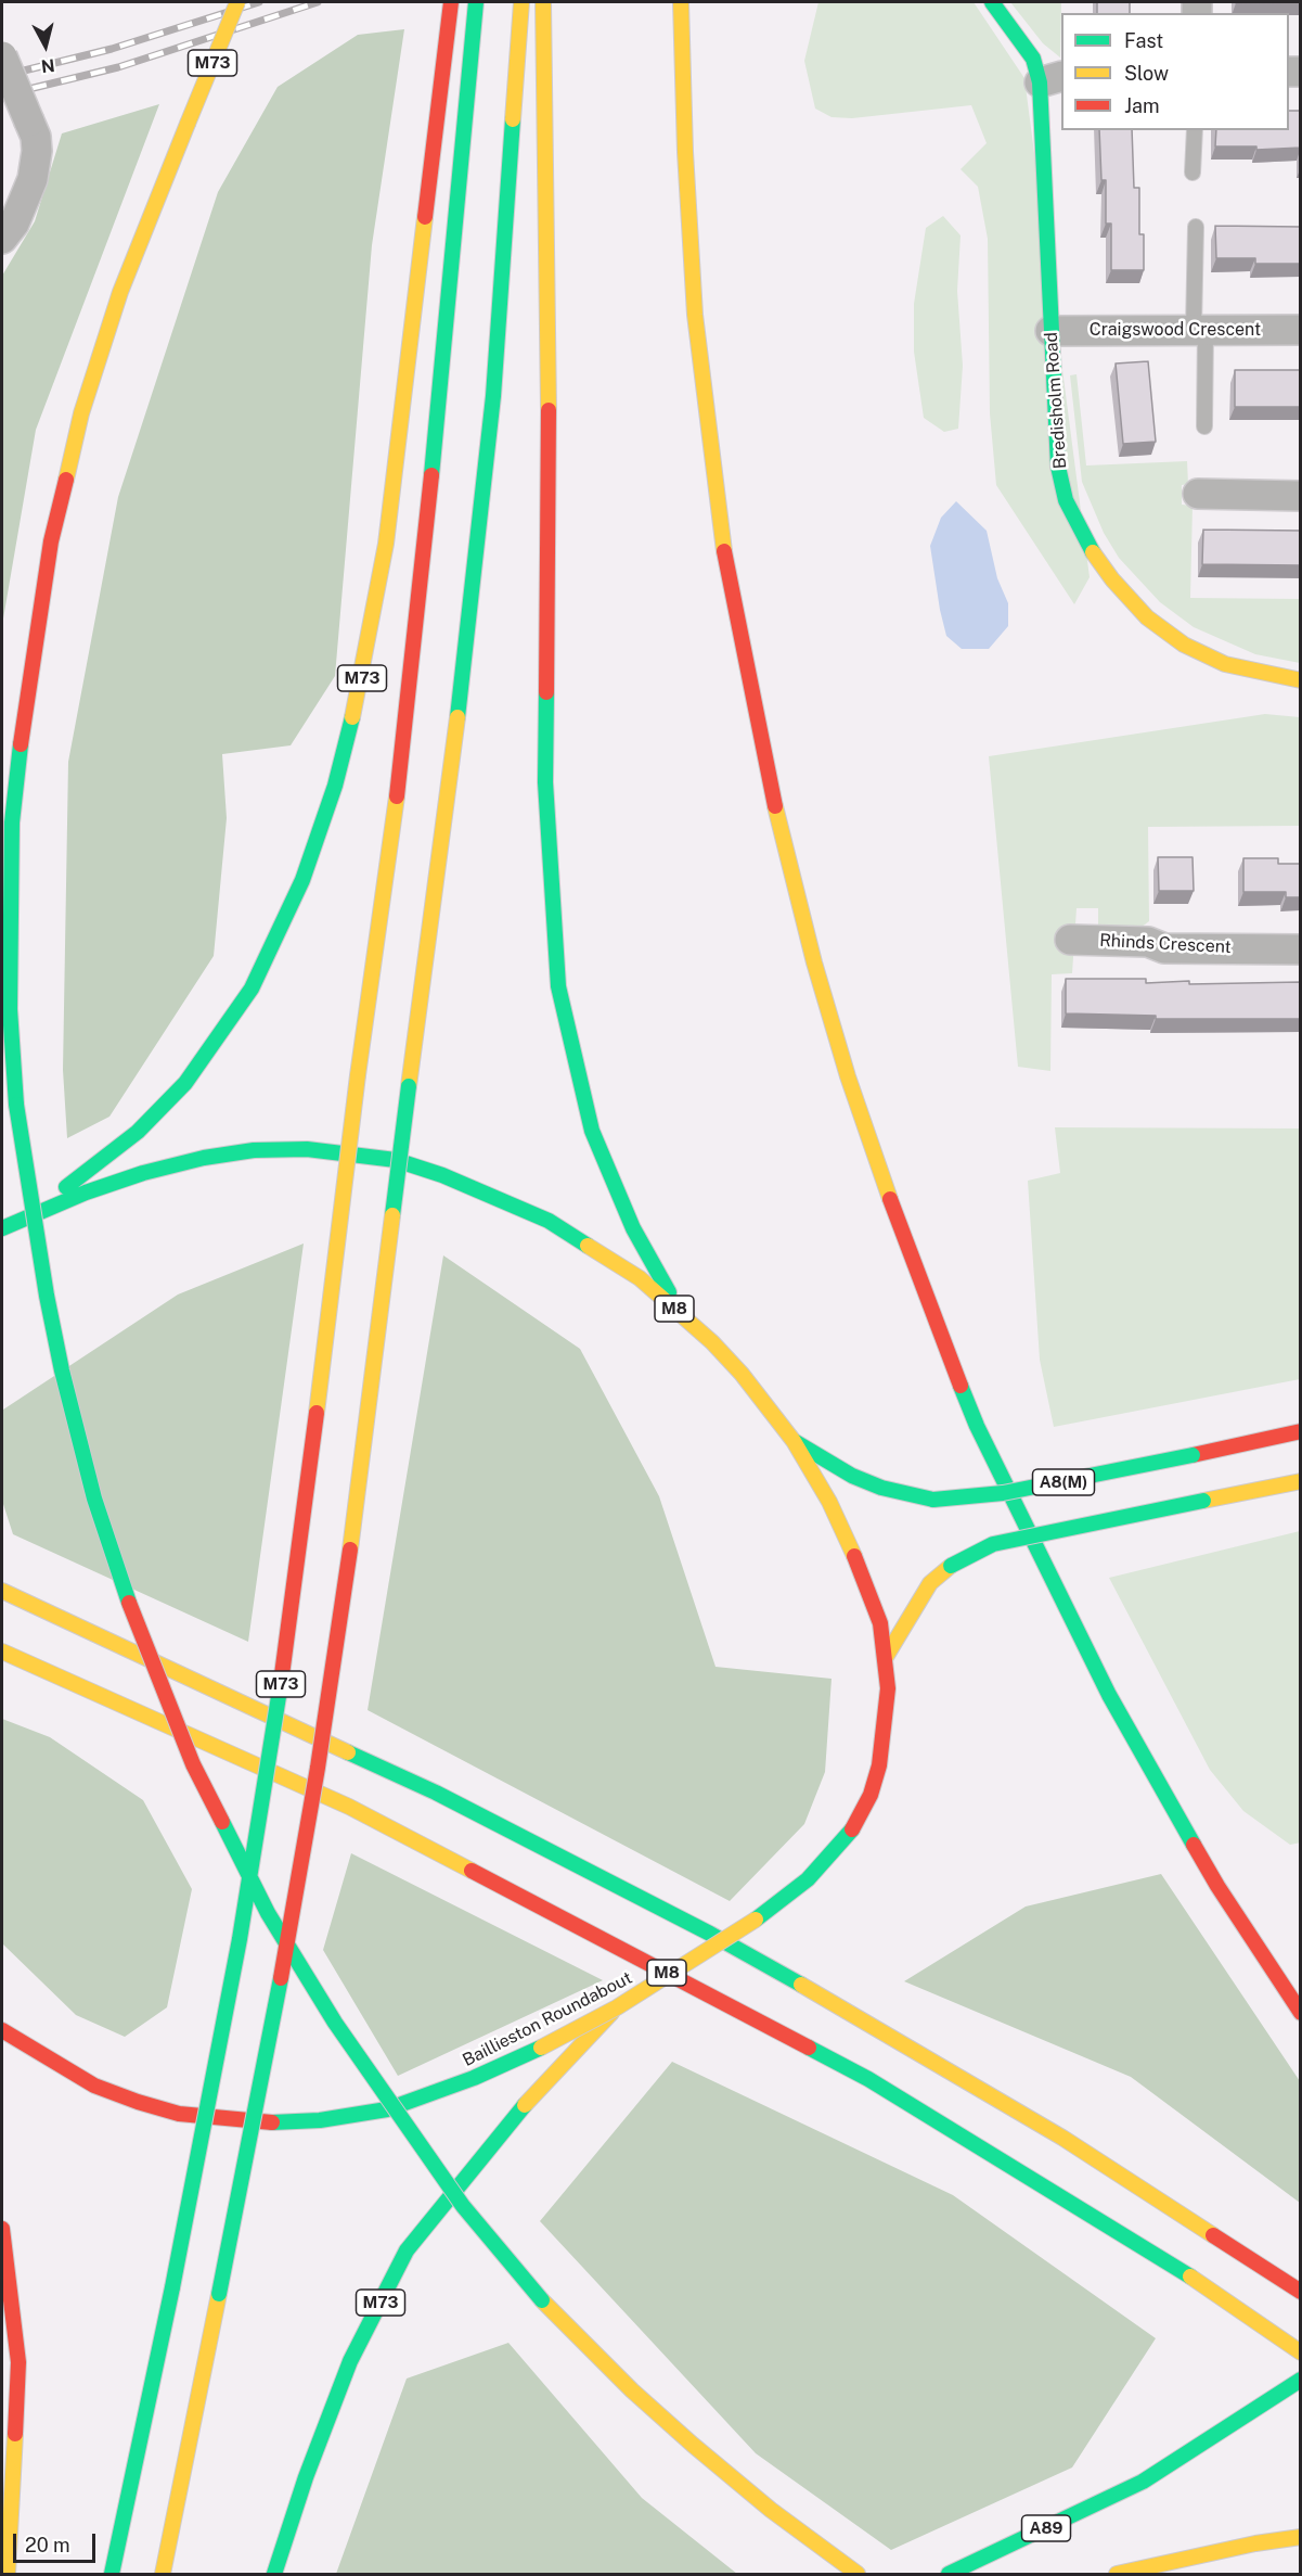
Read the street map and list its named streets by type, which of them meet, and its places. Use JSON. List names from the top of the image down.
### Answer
{
  "streets": {
    "main road": [
      "M73",
      "Bredisholm Road",
      "M8",
      "A8(M)",
      "Baillieston Roundabout",
      "A89"
    ],
    "street": ["Craigswood Crescent", "Rhinds Crescent"]
  },
  "crossings": [
    ["M73", "Baillieston Roundabout"],
    ["Craigswood Crescent", "Bredisholm Road"],
    ["A8(M)", "Baillieston Roundabout"]
  ],
  "legend": ["Fast", "Slow", "Jam"],
  "scale_bar": "20 m",
  "north": "bottom"
}
